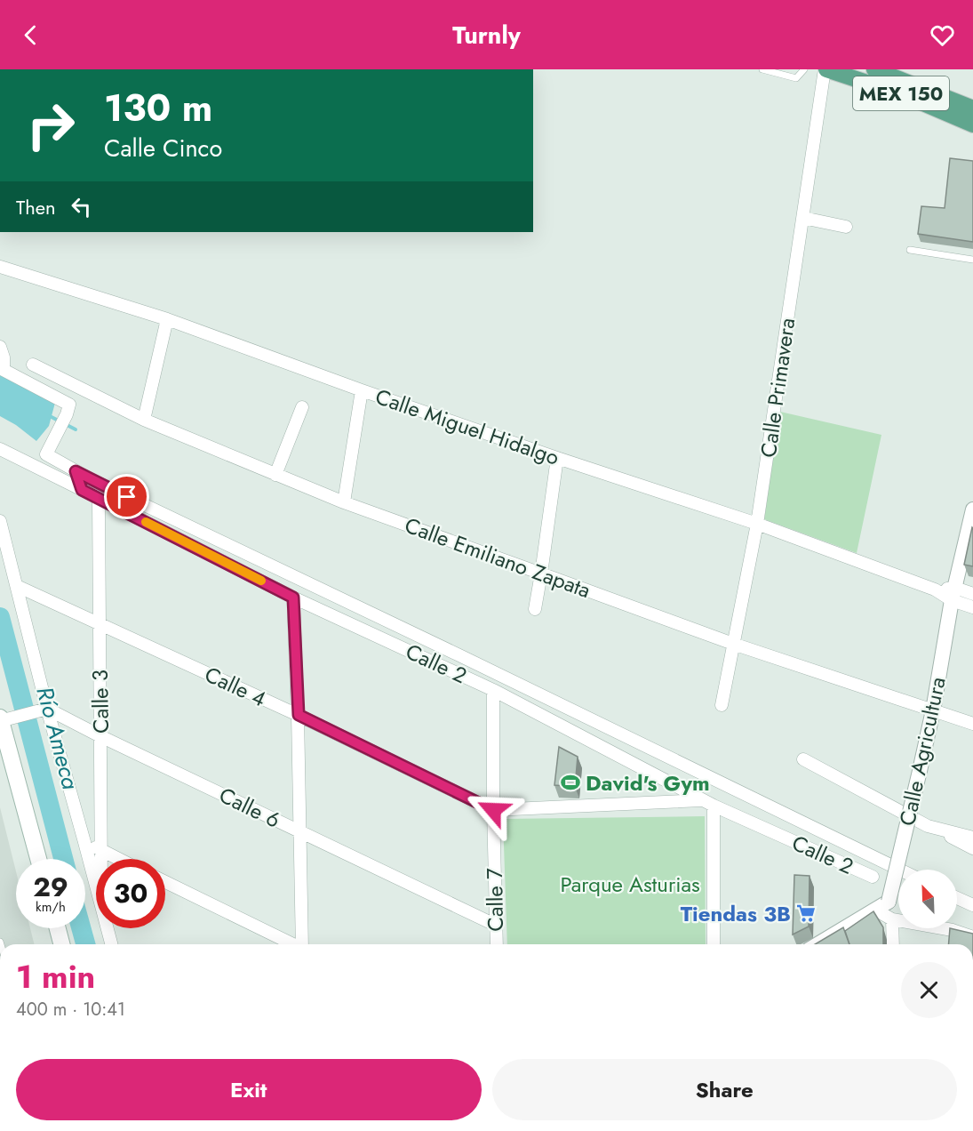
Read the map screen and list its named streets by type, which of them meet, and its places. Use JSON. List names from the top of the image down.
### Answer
{
  "streets": {
    "main road": ["MEX 150"],
    "street": [
      "Calle Primavera",
      "Calle Miguel Hidalgo",
      "Calle Emiliano Zapata",
      "Calle 2",
      "Calle 4",
      "Calle 3",
      "Calle Agricultura",
      "Calle 6",
      "Calle 7"
    ]
  },
  "crossings": [
    ["MEX 150", "Calle Primavera"],
    ["Calle Primavera", "Calle Miguel Hidalgo"],
    ["Calle Primavera", "Calle Emiliano Zapata"],
    ["Calle Miguel Hidalgo", "Calle Agricultura"],
    ["Calle Emiliano Zapata", "Calle Agricultura"],
    ["Calle 2", "Calle 4"],
    ["Calle 2", "Calle 3"],
    ["Calle 2", "Calle 7"],
    ["Calle 4", "Calle 3"],
    ["Calle 4", "Calle 7"],
    ["Calle 3", "Calle 6"],
    ["Calle 6", "Calle 7"]
  ],
  "water": ["Río Ameca"],
  "parks": ["Parque Asturias"],
  "places": {
    "sports": ["David's Gym"],
    "supermarket": ["Tiendas 3B"]
  },
  "north": "top left",
  "page": {
    "header": "Turnly",
    "turn": ["130 m", "Calle Cinco"],
    "then": "Then",
    "speed": "29 km/h",
    "limit": "30",
    "heading": ["1 min", "400 m · 10:41"],
    "buttons": ["Exit", "Share"]
  }
}
